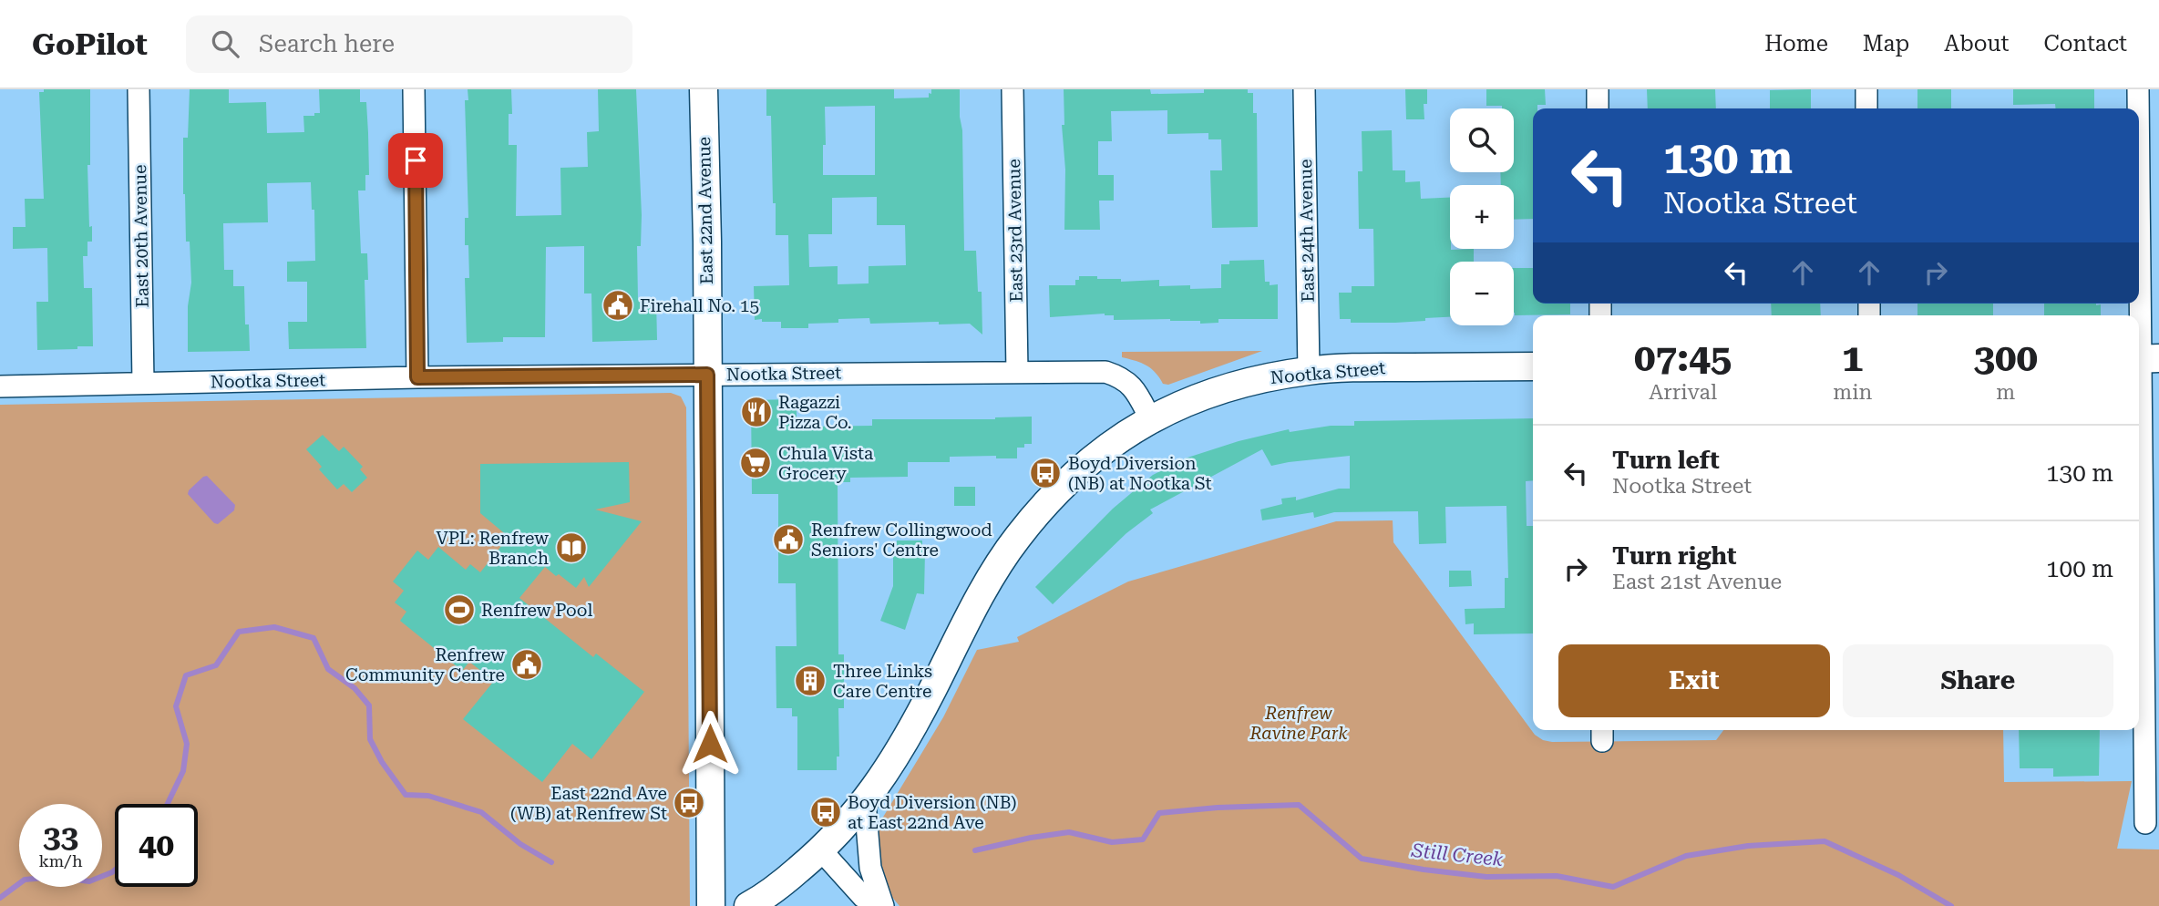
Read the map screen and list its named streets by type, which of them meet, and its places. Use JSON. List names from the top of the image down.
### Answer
{
  "streets": {
    "street": [
      "East 22nd Avenue",
      "East 23rd Avenue",
      "East 24th Avenue",
      "East 20th Avenue",
      "Nootka Street"
    ]
  },
  "crossings": [
    ["East 22nd Avenue", "Nootka Street"],
    ["East 23rd Avenue", "Nootka Street"],
    ["East 24th Avenue", "Nootka Street"],
    ["East 20th Avenue", "Nootka Street"]
  ],
  "water": ["Still Creek"],
  "parks": ["Renfrew Ravine Park"],
  "places": {
    "public building": ["Firehall No. 15", "Renfrew Collingwood Seniors' Centre", "Renfrew Community Centre"],
    "restaurant": ["Ragazzi Pizza Co."],
    "supermarket": ["Chula Vista Grocery"],
    "bus stop": ["Boyd Diversion (NB) at Nootka St", "East 22nd Ave (WB) at Renfrew St", "Boyd Diversion (NB) at East 22nd Ave"],
    "library": ["VPL: Renfrew Branch"],
    "sports": ["Renfrew Pool"],
    "building": ["Three Links Care Centre"]
  },
  "page": {
    "header": "GoPilot",
    "search": "Search here",
    "nav": [
      "Home",
      "Map",
      "About",
      "Contact"
    ],
    "map_buttons": ["+", "−"],
    "turn": ["130 m", "Nootka Street"],
    "eta": [
      "07:45",
      "Arrival",
      "1",
      "min",
      "300",
      "m"
    ],
    "list": [
      {
        "name": "Turn left",
        "note": "Nootka Street",
        "value": "130 m"
      },
      {
        "name": "Turn right",
        "note": "East 21st Avenue",
        "value": "100 m"
      }
    ],
    "buttons": ["Exit", "Share"],
    "speed": "33 km/h",
    "limit": "40"
  }
}
